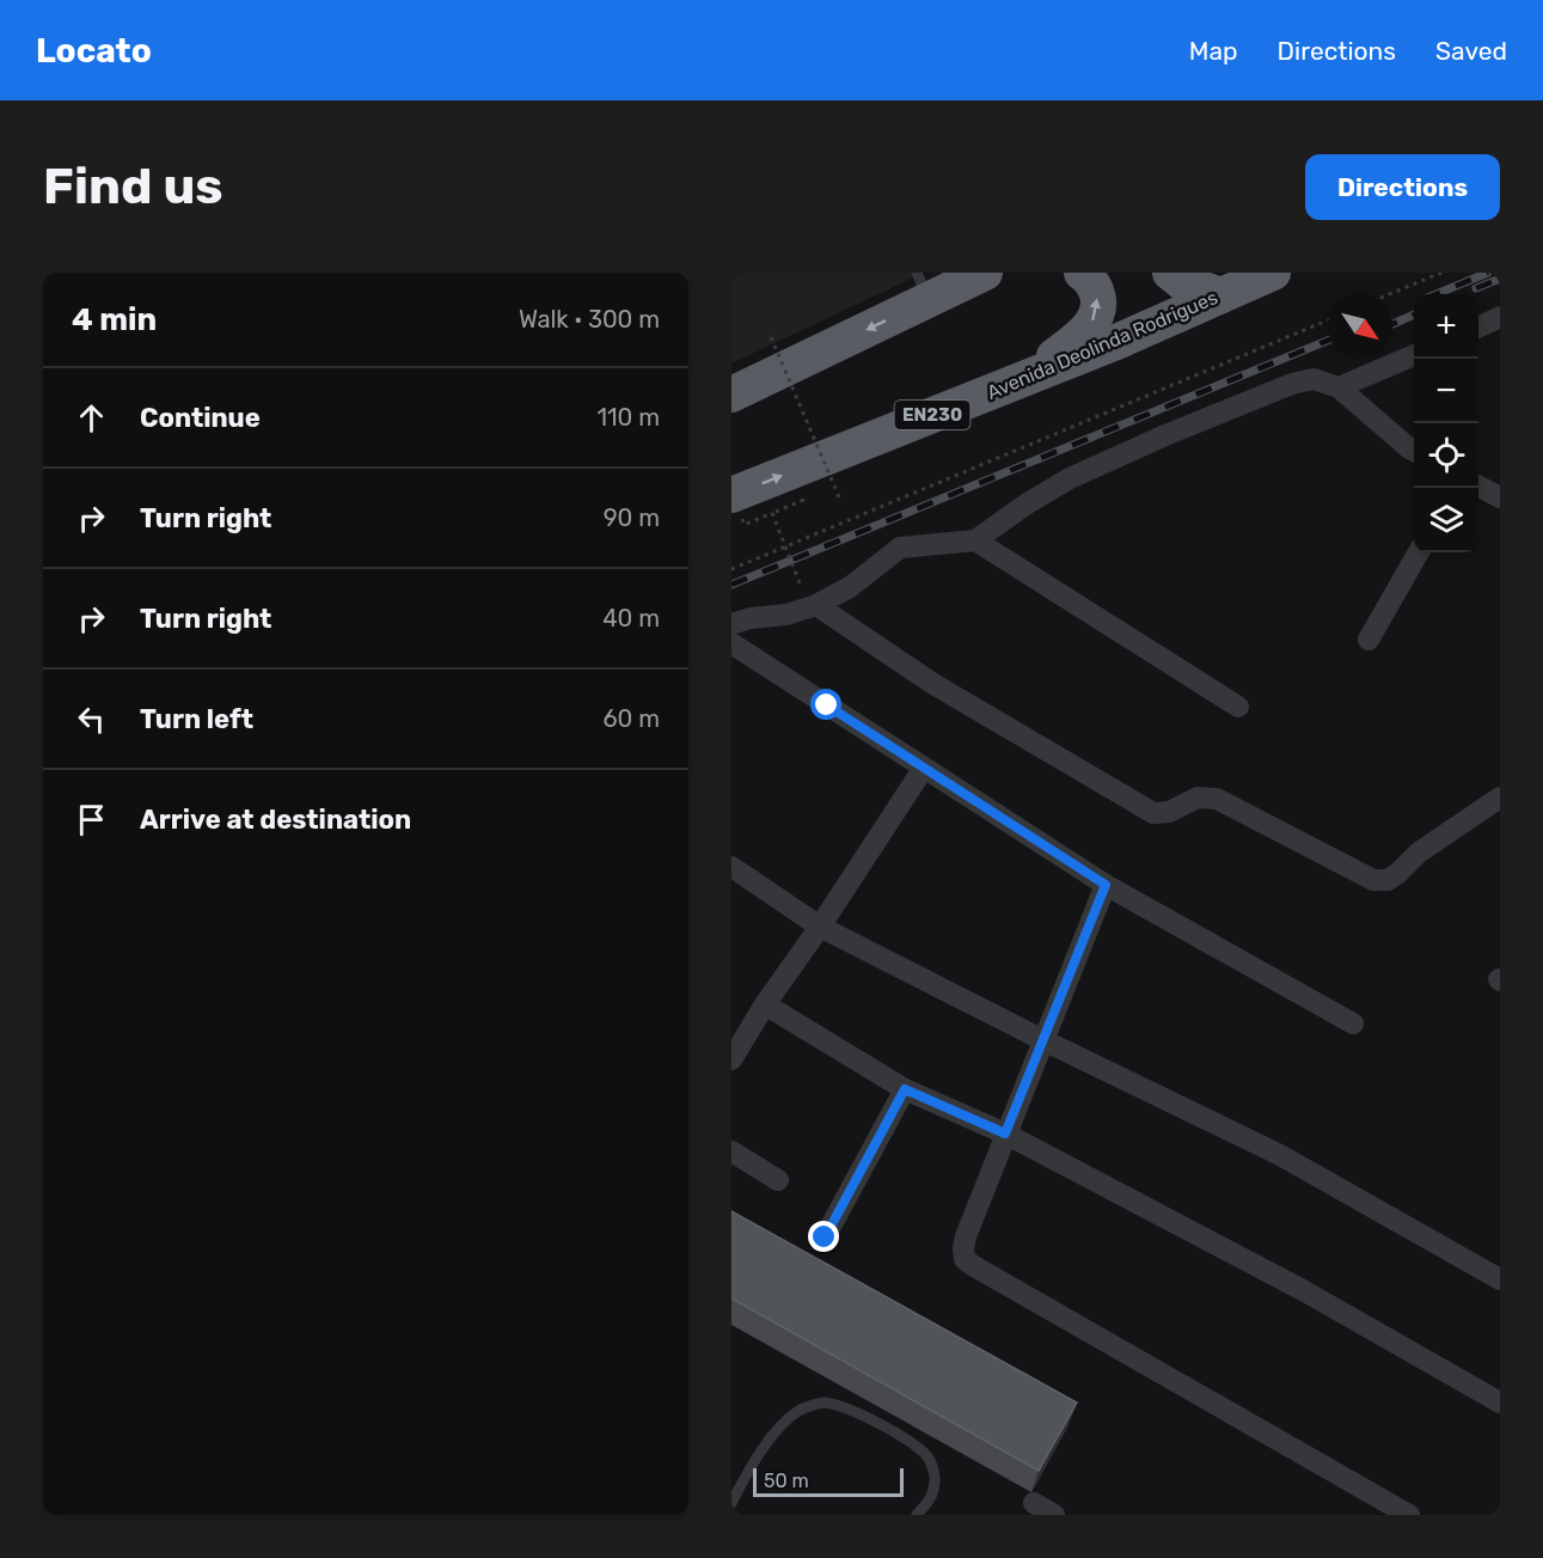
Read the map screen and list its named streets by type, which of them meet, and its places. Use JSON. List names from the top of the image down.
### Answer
{
  "streets": {
    "highway": ["Avenida Deolinda Rodrigues", "EN230"]
  },
  "scale_bar": "50 m",
  "north": "bottom right",
  "page": {
    "header": "Locato",
    "nav": ["Map", "Directions", "Saved"],
    "buttons": "Directions",
    "title": "Find us",
    "heading": ["4 min", "Walk · 300 m"],
    "map_buttons": ["+", "−"],
    "list": [
      ["Continue", "110 m"],
      ["Turn right", "90 m"],
      ["Turn right", "40 m"],
      ["Turn left", "60 m"],
      "Arrive at destination"
    ],
    "scale": "50 m"
  }
}
